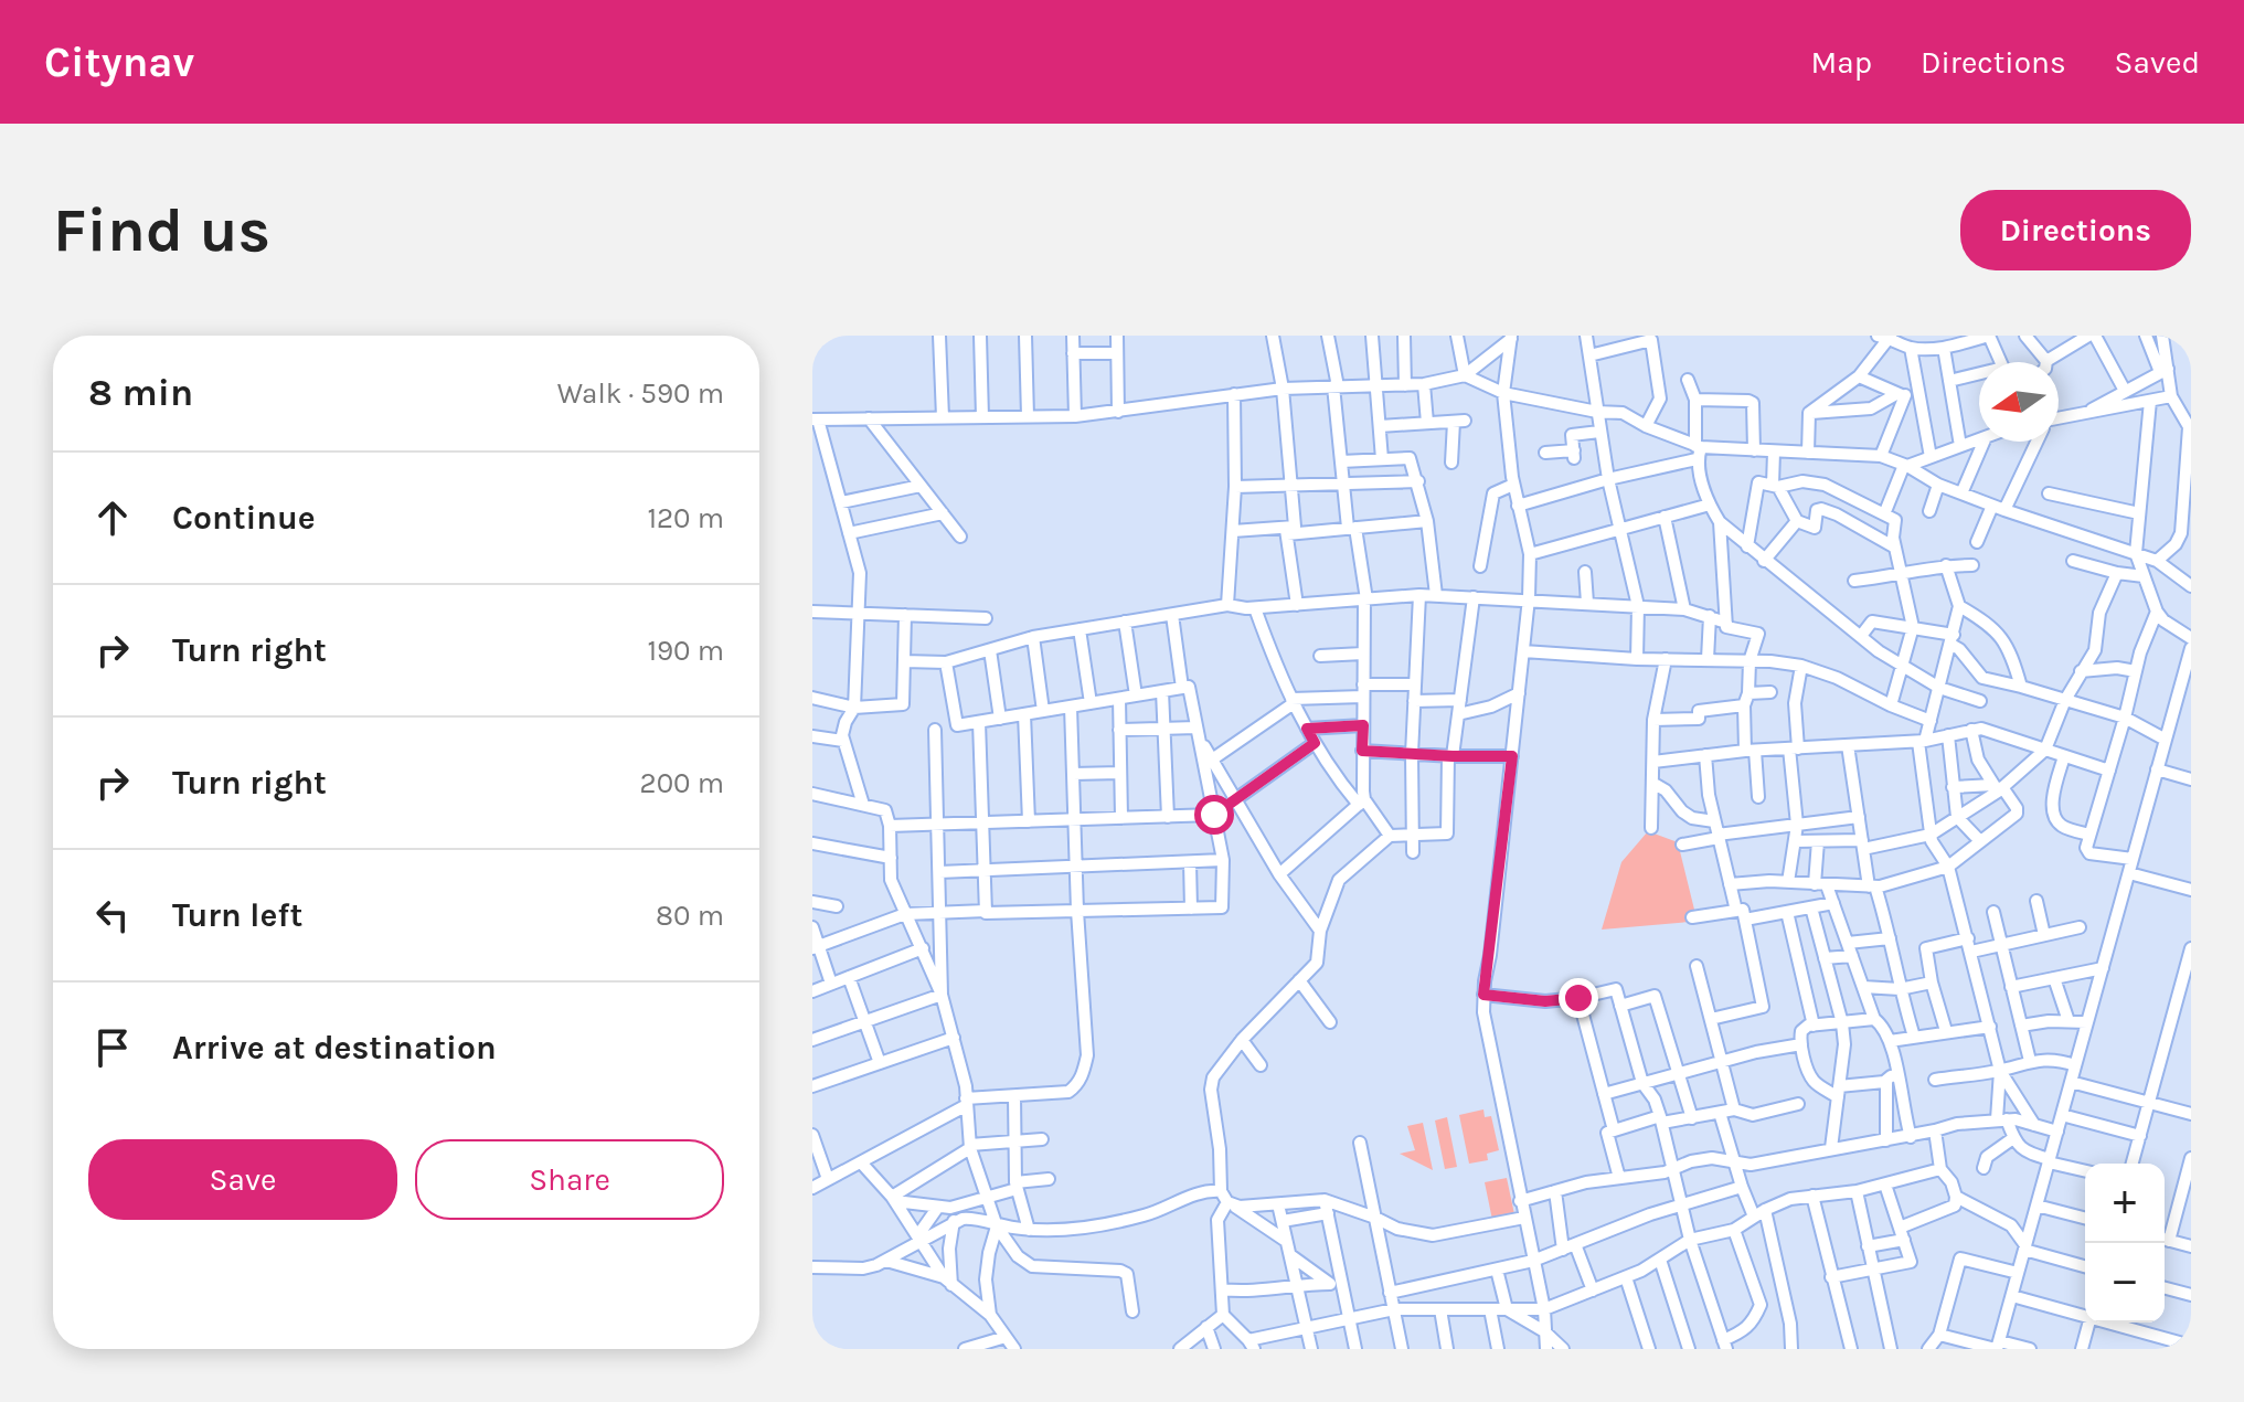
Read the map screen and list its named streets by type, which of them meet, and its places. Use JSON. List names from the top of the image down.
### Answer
{
  "north": "left",
  "page": {
    "header": "Citynav",
    "nav": ["Map", "Directions", "Saved"],
    "buttons": [
      "Directions",
      ["Save", "Share"]
    ],
    "title": "Find us",
    "heading": ["8 min", "Walk · 590 m"],
    "list": [
      ["Continue", "120 m"],
      ["Turn right", "190 m"],
      ["Turn right", "200 m"],
      ["Turn left", "80 m"],
      "Arrive at destination"
    ],
    "map_buttons": ["+", "−"]
  }
}
